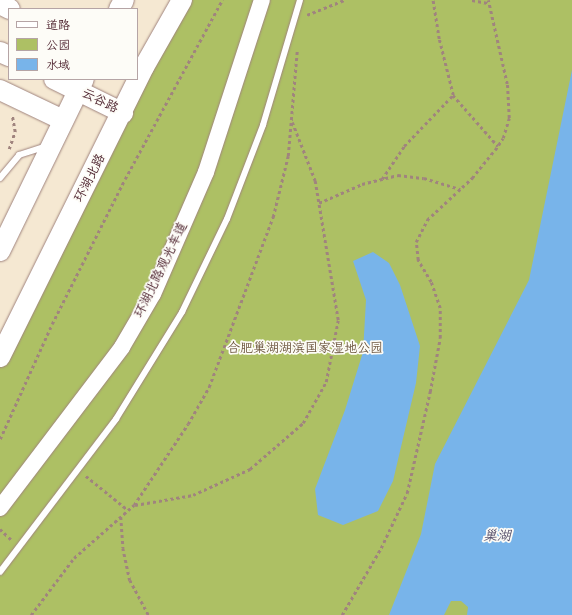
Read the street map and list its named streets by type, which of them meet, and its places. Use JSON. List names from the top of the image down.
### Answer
{
  "streets": {
    "main road": ["云谷路", "环湖北路"],
    "street": ["环湖北路观光车道"]
  },
  "crossings": [
    ["云谷路", "环湖北路"]
  ],
  "water": ["巢湖"],
  "parks": ["合肥巢湖湖滨国家湿地公园"],
  "legend": ["道路", "公园", "水域"]
}
